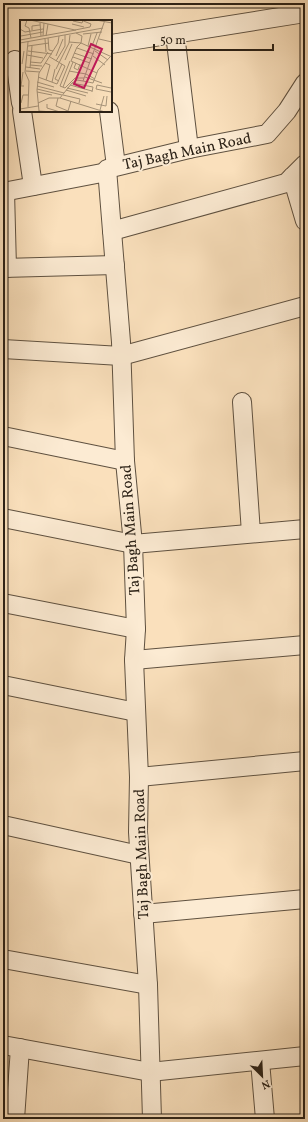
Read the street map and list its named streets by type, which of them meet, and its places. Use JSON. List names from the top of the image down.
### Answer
{
  "streets": {
    "street": ["Taj Bagh Main Road"]
  },
  "scale_bar": "50 m",
  "north": "bottom right"
}
